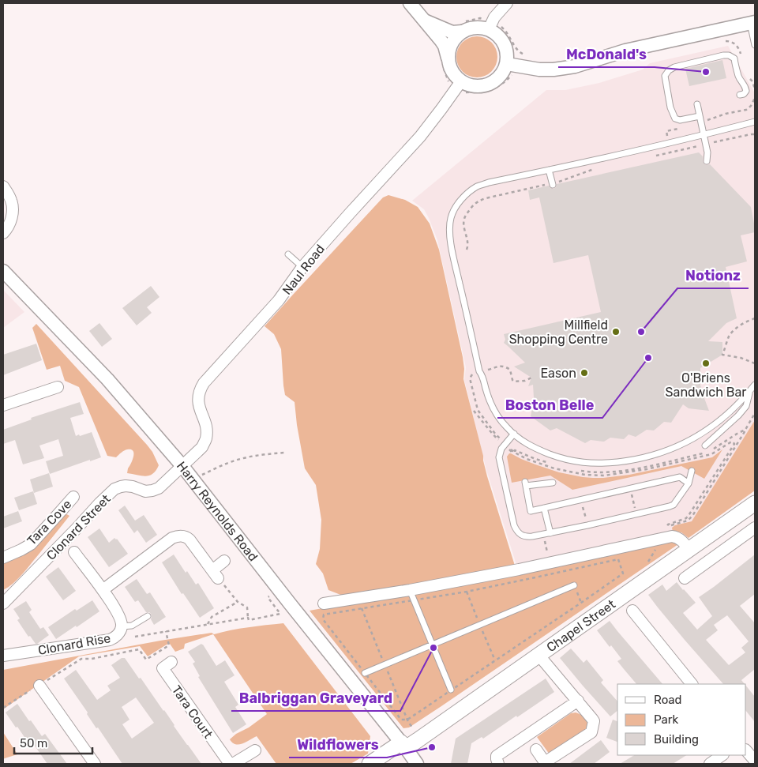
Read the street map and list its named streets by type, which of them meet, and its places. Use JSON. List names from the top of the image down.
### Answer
{
  "streets": {
    "main road": ["Chapel Street"],
    "street": [
      "Naul Road",
      "Harry Reynolds Road",
      "Tara Cove",
      "Clonard Street",
      "Clonard Rise",
      "Tara Court"
    ]
  },
  "crossings": [
    ["Naul Road", "Harry Reynolds Road"],
    ["Naul Road", "Clonard Street"],
    ["Harry Reynolds Road", "Clonard Street"],
    ["Harry Reynolds Road", "Chapel Street"]
  ],
  "places": [
    "McDonald's",
    "Millfield Shopping Centre",
    "Notionz",
    "Boston Belle",
    "O'Briens Sandwich Bar",
    "Eason",
    "Balbriggan Graveyard",
    "Wildflowers"
  ],
  "legend": ["Road", "Park", "Building"],
  "scale_bar": "50 m"
}
